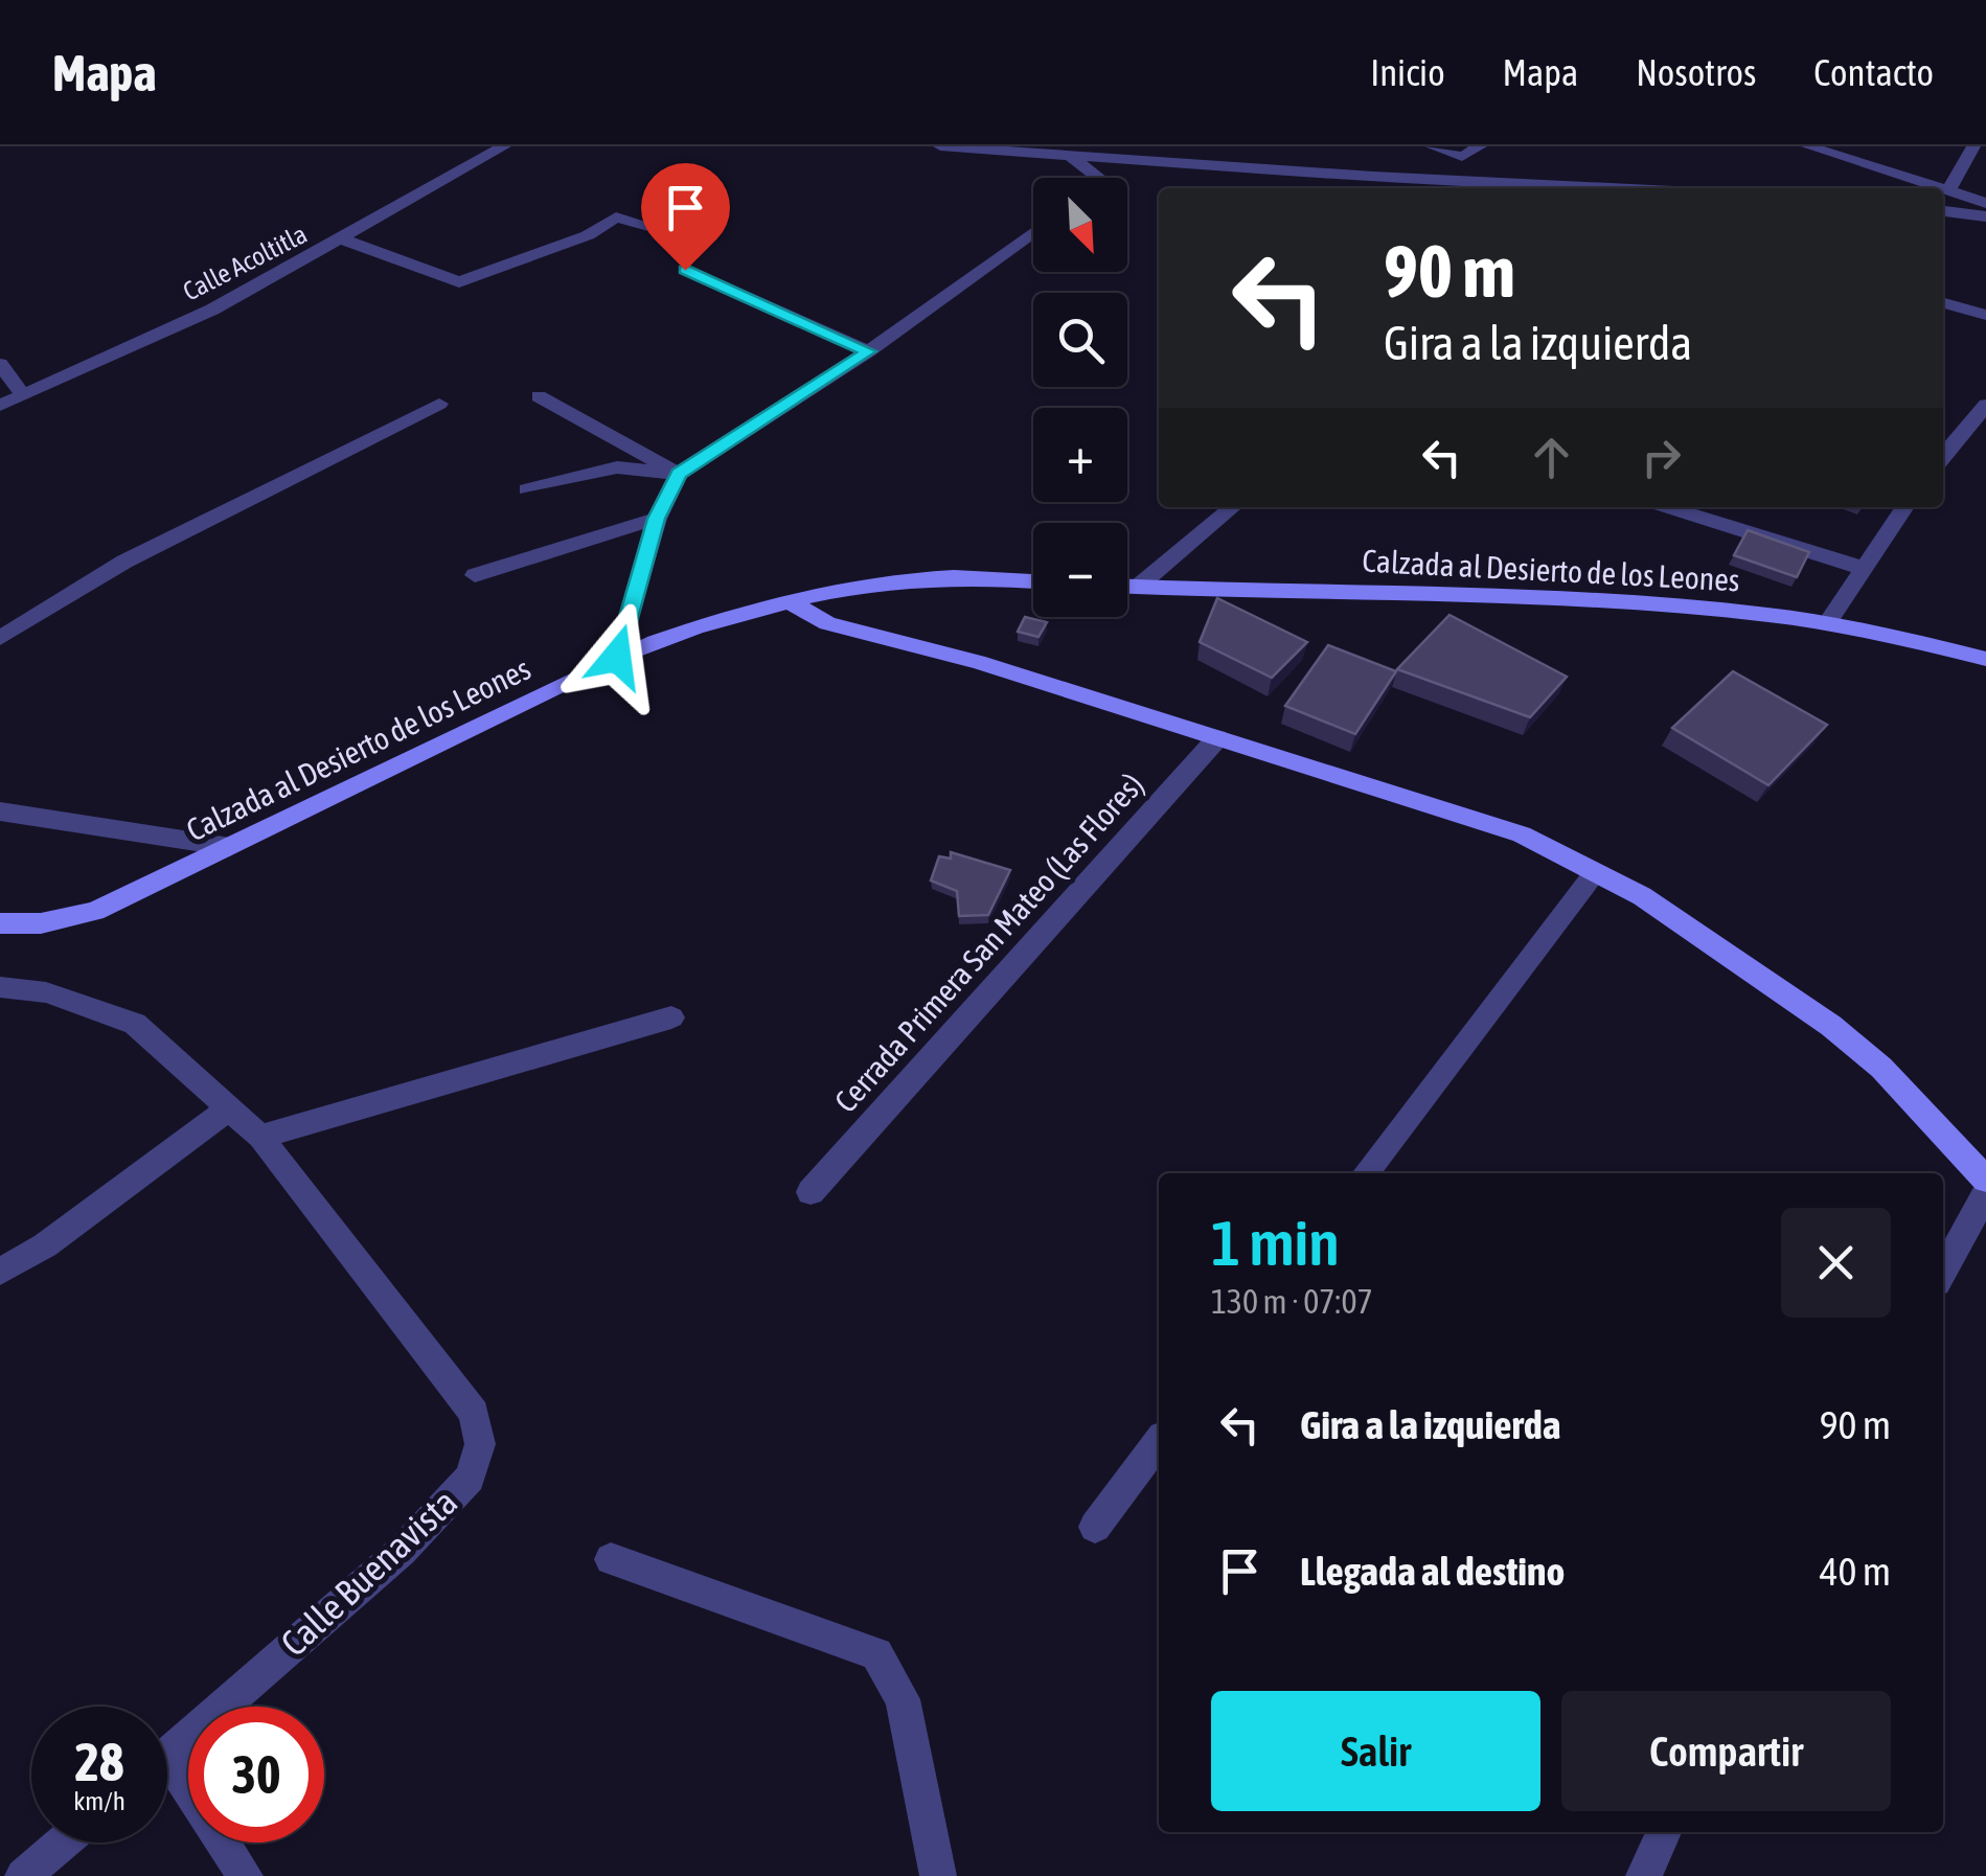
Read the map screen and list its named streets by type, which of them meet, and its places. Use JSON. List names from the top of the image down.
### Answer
{
  "streets": {
    "street": [
      "Calle Acoltitla",
      "Calzada al Desierto de los Leones",
      "Cerrada Primera San Mateo (Las Flores)",
      "Calle Buenavista"
    ]
  },
  "north": "bottom right",
  "page": {
    "header": "Mapa",
    "nav": [
      "Inicio",
      "Mapa",
      "Nosotros",
      "Contacto"
    ],
    "map_buttons": ["+", "−"],
    "turn": ["90 m", "Gira a la izquierda"],
    "heading": ["1 min", "130 m · 07:07"],
    "list": [
      {
        "name": "Gira a la izquierda",
        "value": "90 m"
      },
      {
        "name": "Llegada al destino",
        "value": "40 m"
      }
    ],
    "buttons": ["Salir", "Compartir"],
    "speed": "28 km/h",
    "limit": "30"
  }
}
